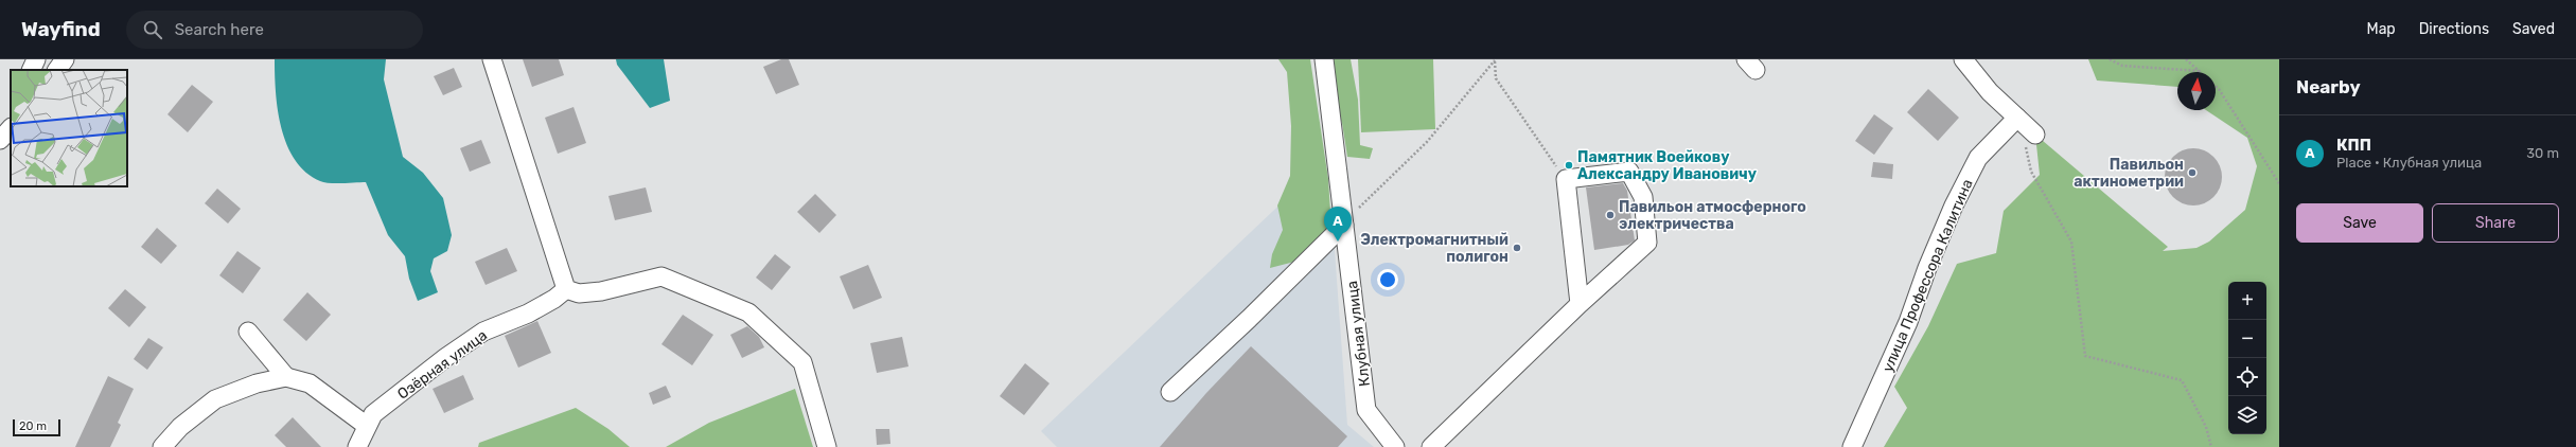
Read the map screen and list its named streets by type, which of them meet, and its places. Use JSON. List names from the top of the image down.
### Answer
{
  "streets": {
    "street": ["улица Профессора Калитина", "Клубная улица", "Озёрная улица"]
  },
  "places": [
    "Памятник Воейкову Александру Ивановичу",
    "Павильон актинометрии",
    "Павильон атмосферного электричества",
    "Электромагнитный полигон"
  ],
  "scale_bar": "20 m",
  "north": "top",
  "page": {
    "header": "Wayfind",
    "search": "Search here",
    "nav": ["Map", "Directions", "Saved"],
    "heading": "Nearby",
    "list": [
      {
        "mark": "A",
        "name": "КПП",
        "note": "Place · Клубная улица",
        "value": "30 m"
      }
    ],
    "buttons": ["Save", "Share"],
    "pins": "A",
    "map_buttons": ["+", "−"],
    "scale": "20 m"
  }
}
